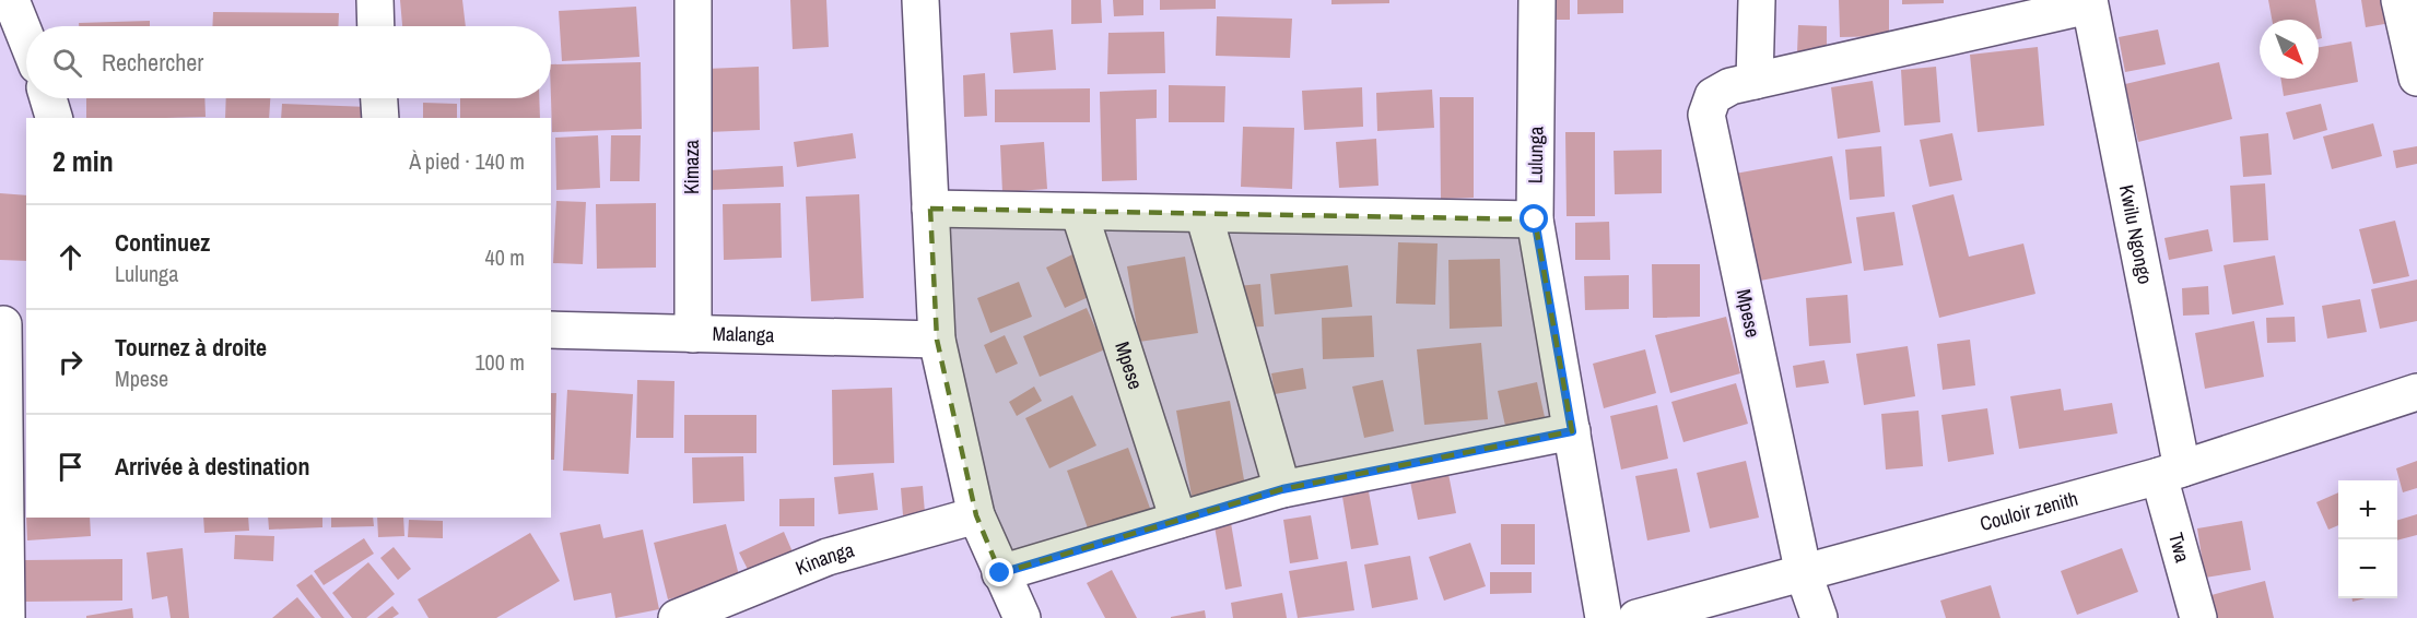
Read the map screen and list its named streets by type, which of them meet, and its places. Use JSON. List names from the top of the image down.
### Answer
{
  "streets": {
    "street": [
      "Lulunga",
      "Kimaza",
      "Kwilu Ngongo",
      "Mpese",
      "Malanga",
      "Couloir zenith",
      "Twa",
      "Kinanga"
    ]
  },
  "crossings": [
    ["Kimaza", "Malanga"],
    ["Kwilu Ngongo", "Mpese"],
    ["Kwilu Ngongo", "Couloir zenith"],
    ["Kwilu Ngongo", "Twa"],
    ["Mpese", "Couloir zenith"],
    ["Couloir zenith", "Twa"]
  ],
  "north": "bottom right",
  "page": {
    "search": "Rechercher",
    "heading": ["2 min", "À pied · 140 m"],
    "list": [
      ["Continuez", "Lulunga", "40 m"],
      ["Tournez à droite", "Mpese", "100 m"],
      "Arrivée à destination"
    ],
    "map_buttons": ["+", "−"]
  }
}
